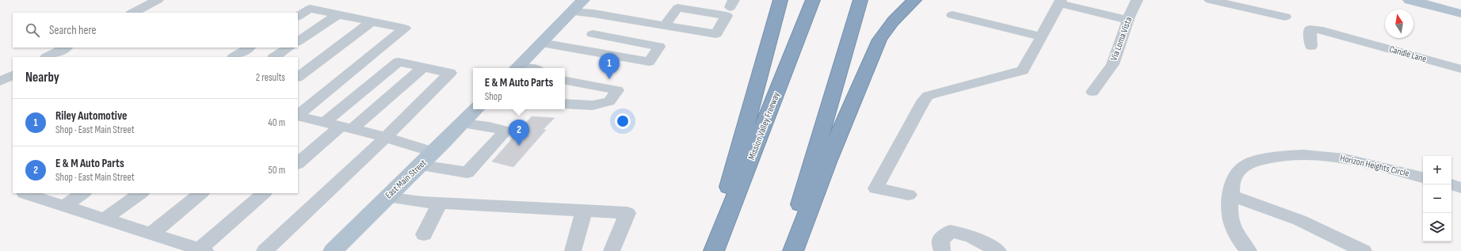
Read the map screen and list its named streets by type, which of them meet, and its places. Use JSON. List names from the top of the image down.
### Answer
{
  "streets": {
    "highway": ["Mission Valley Freeway"],
    "main road": ["East Main Street"],
    "street": ["Via Loma Vista", "Candle Lane", "Horizon Heights Circle"]
  },
  "north": "top",
  "page": {
    "search": "Search here",
    "pins": ["1", "2"],
    "heading": ["Nearby", "2 results"],
    "popup": ["E & M Auto Parts", "Shop"],
    "list": [
      {
        "mark": "1",
        "name": "Riley Automotive",
        "note": "Shop · East Main Street",
        "value": "40 m"
      },
      {
        "mark": "2",
        "name": "E & M Auto Parts",
        "note": "Shop · East Main Street",
        "value": "50 m"
      }
    ],
    "map_buttons": ["+", "−"]
  }
}
